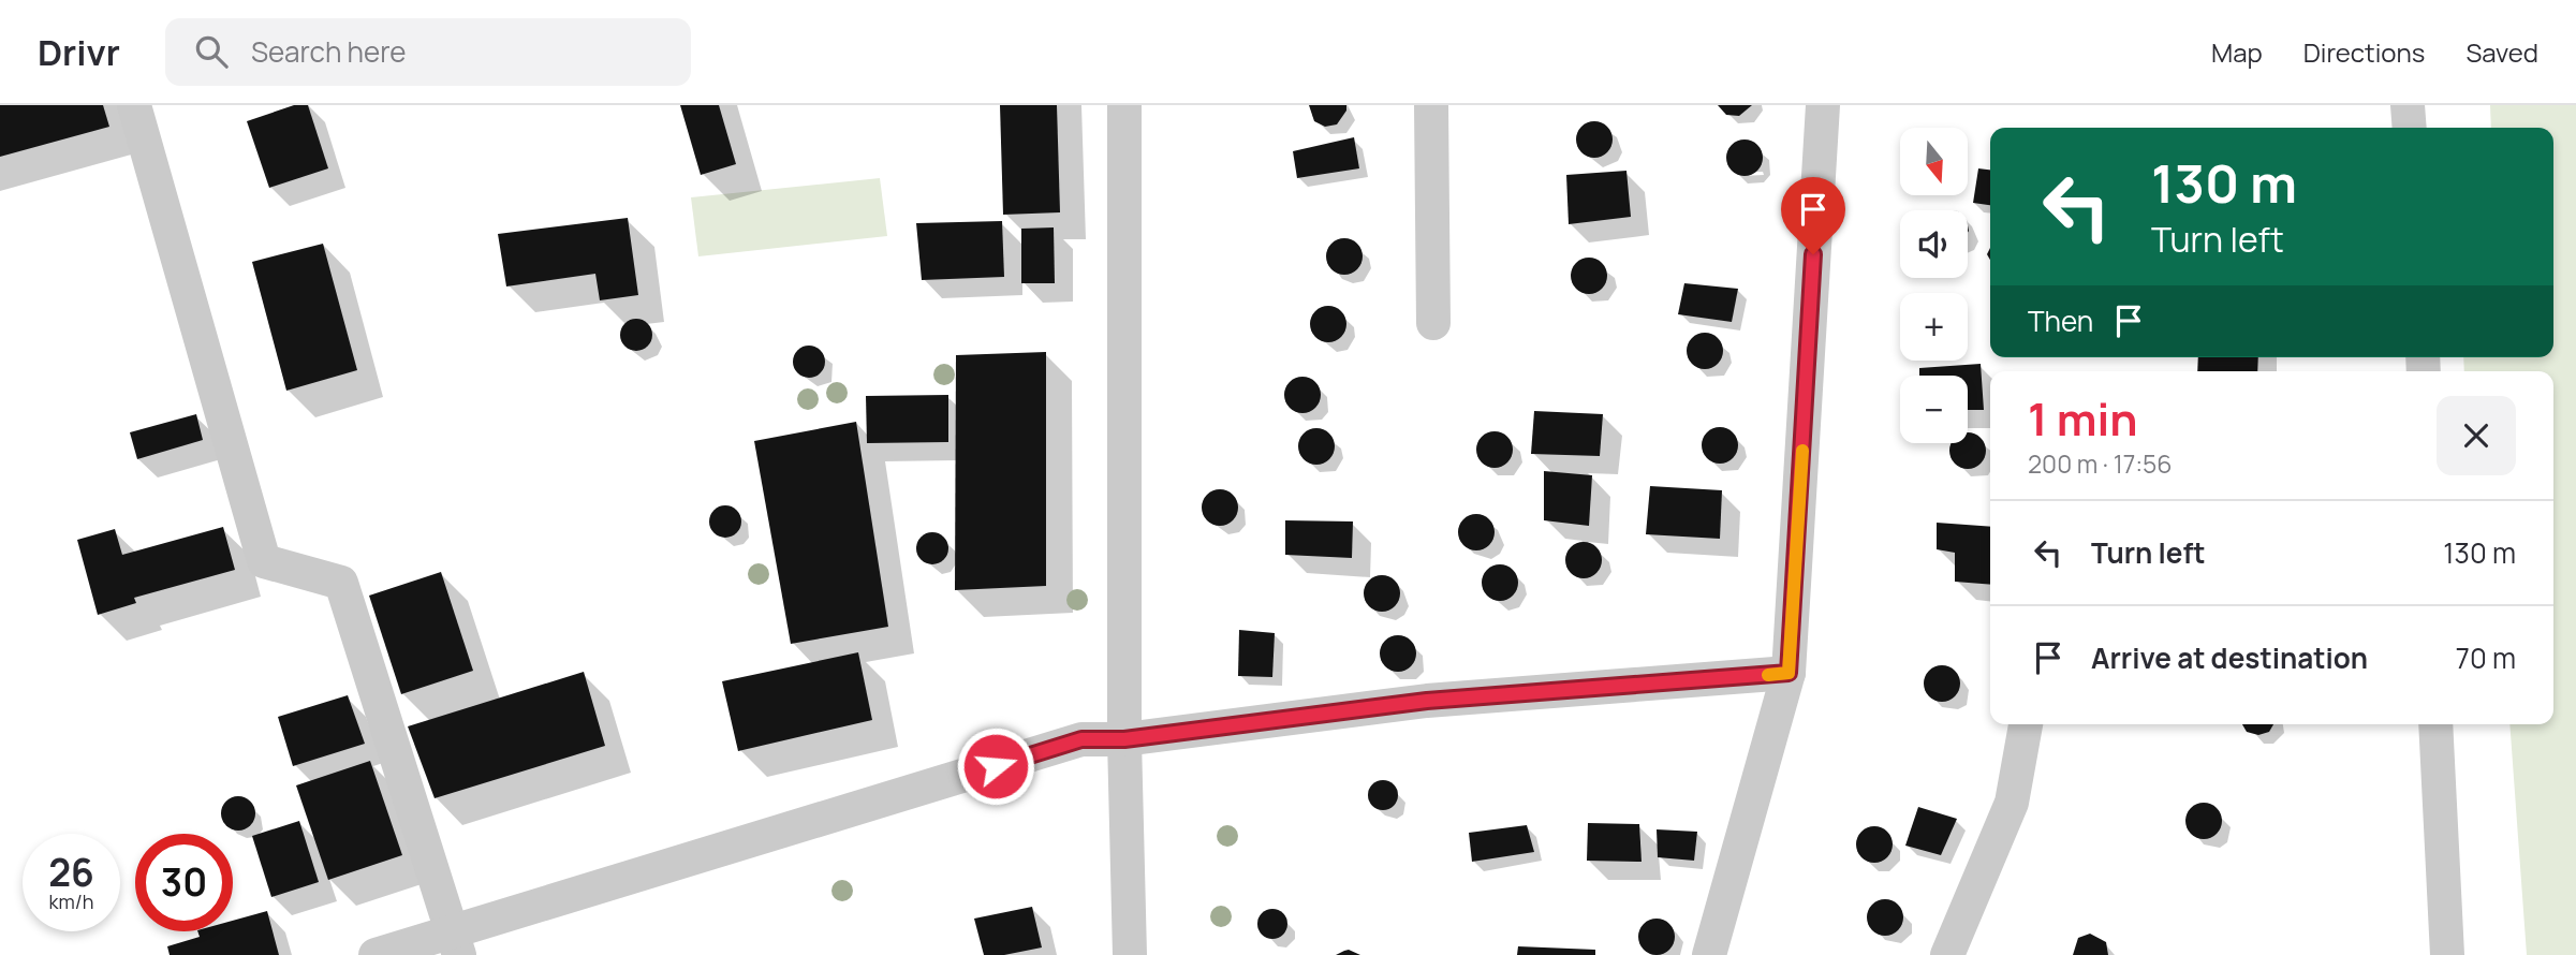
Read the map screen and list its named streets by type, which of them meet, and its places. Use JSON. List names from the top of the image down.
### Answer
{
  "north": "bottom",
  "page": {
    "header": "Drivr",
    "search": "Search here",
    "nav": ["Map", "Directions", "Saved"],
    "map_buttons": ["+", "−"],
    "turn": ["130 m", "Turn left"],
    "then": "Then",
    "heading": ["1 min", "200 m · 17:56"],
    "list": [
      {
        "name": "Turn left",
        "value": "130 m"
      },
      {
        "name": "Arrive at destination",
        "value": "70 m"
      }
    ],
    "speed": "26 km/h",
    "limit": "30"
  }
}
